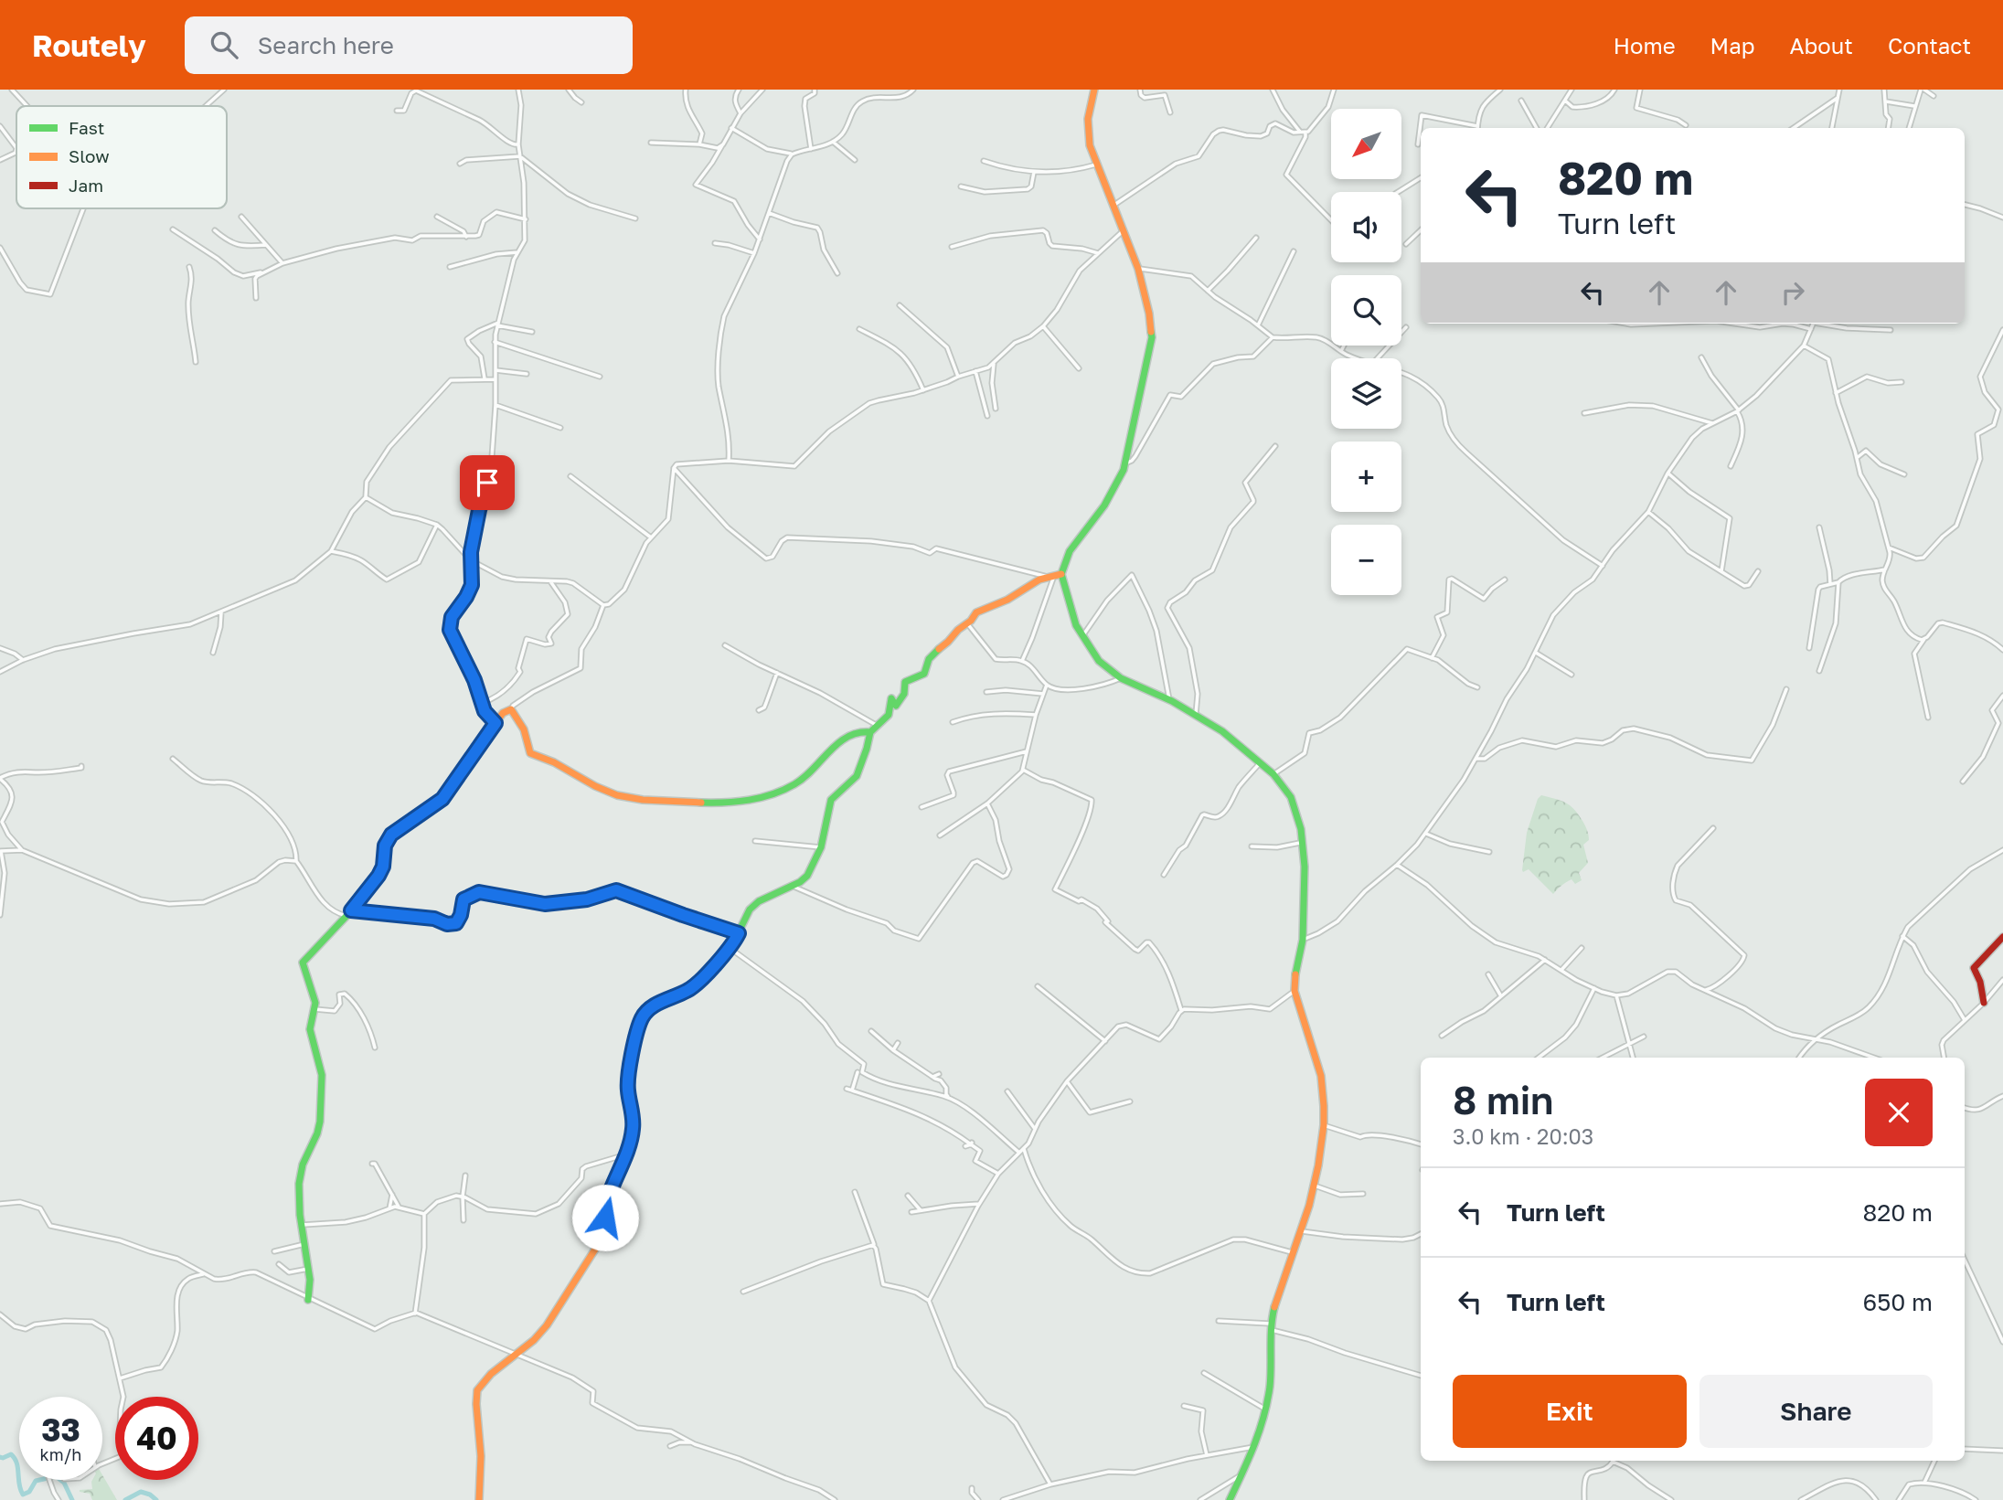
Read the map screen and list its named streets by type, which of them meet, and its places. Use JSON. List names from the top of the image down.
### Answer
{
  "legend": ["Fast", "Slow", "Jam"],
  "north": "bottom left",
  "page": {
    "header": "Routely",
    "search": "Search here",
    "nav": [
      "Home",
      "Map",
      "About",
      "Contact"
    ],
    "map_buttons": ["+", "−"],
    "turn": ["820 m", "Turn left"],
    "heading": ["8 min", "3.0 km · 20:03"],
    "list": [
      {
        "name": "Turn left",
        "value": "820 m"
      },
      {
        "name": "Turn left",
        "value": "650 m"
      }
    ],
    "buttons": ["Exit", "Share"],
    "speed": "33 km/h",
    "limit": "40"
  }
}
